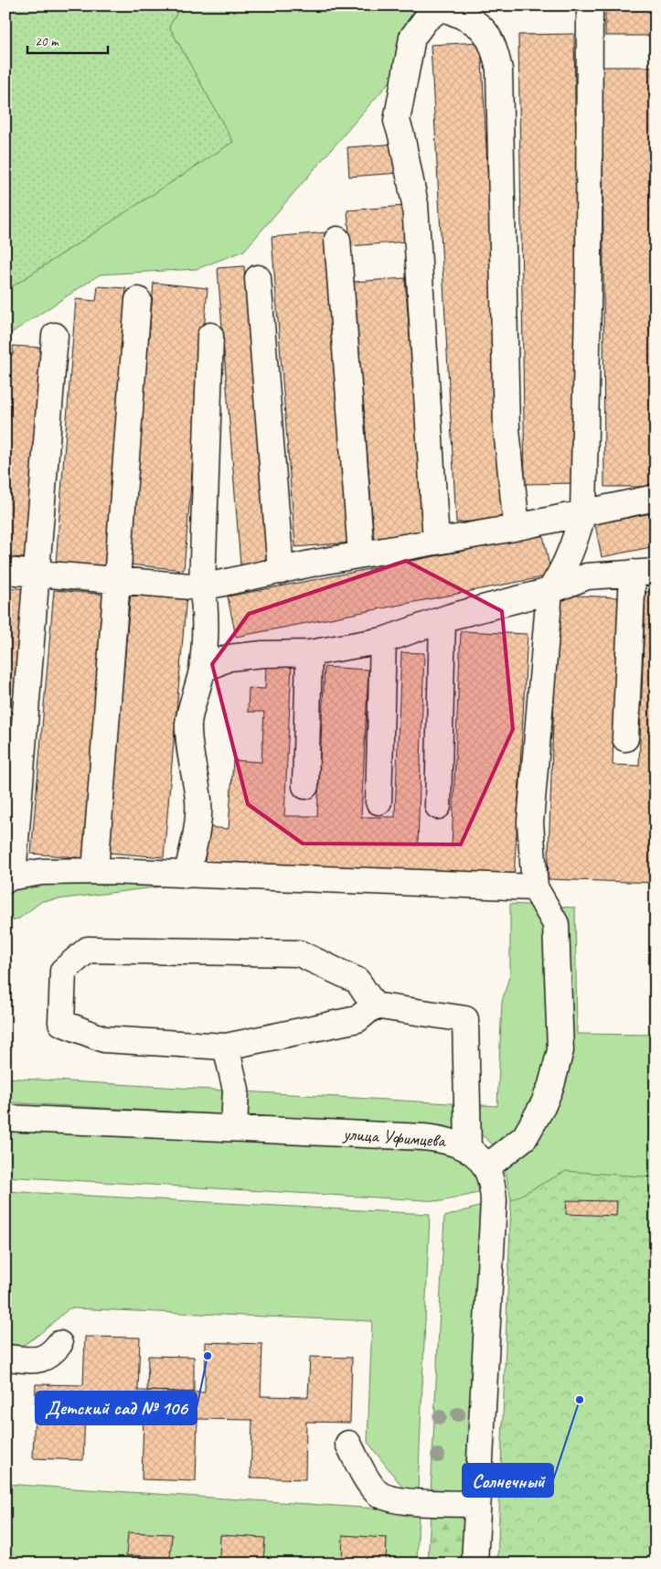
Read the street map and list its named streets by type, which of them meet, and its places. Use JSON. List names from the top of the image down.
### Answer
{
  "streets": {
    "street": ["улица Уфимцева"]
  },
  "places": ["Детский сад № 106", "Солнечный"],
  "scale_bar": "20 m"
}
